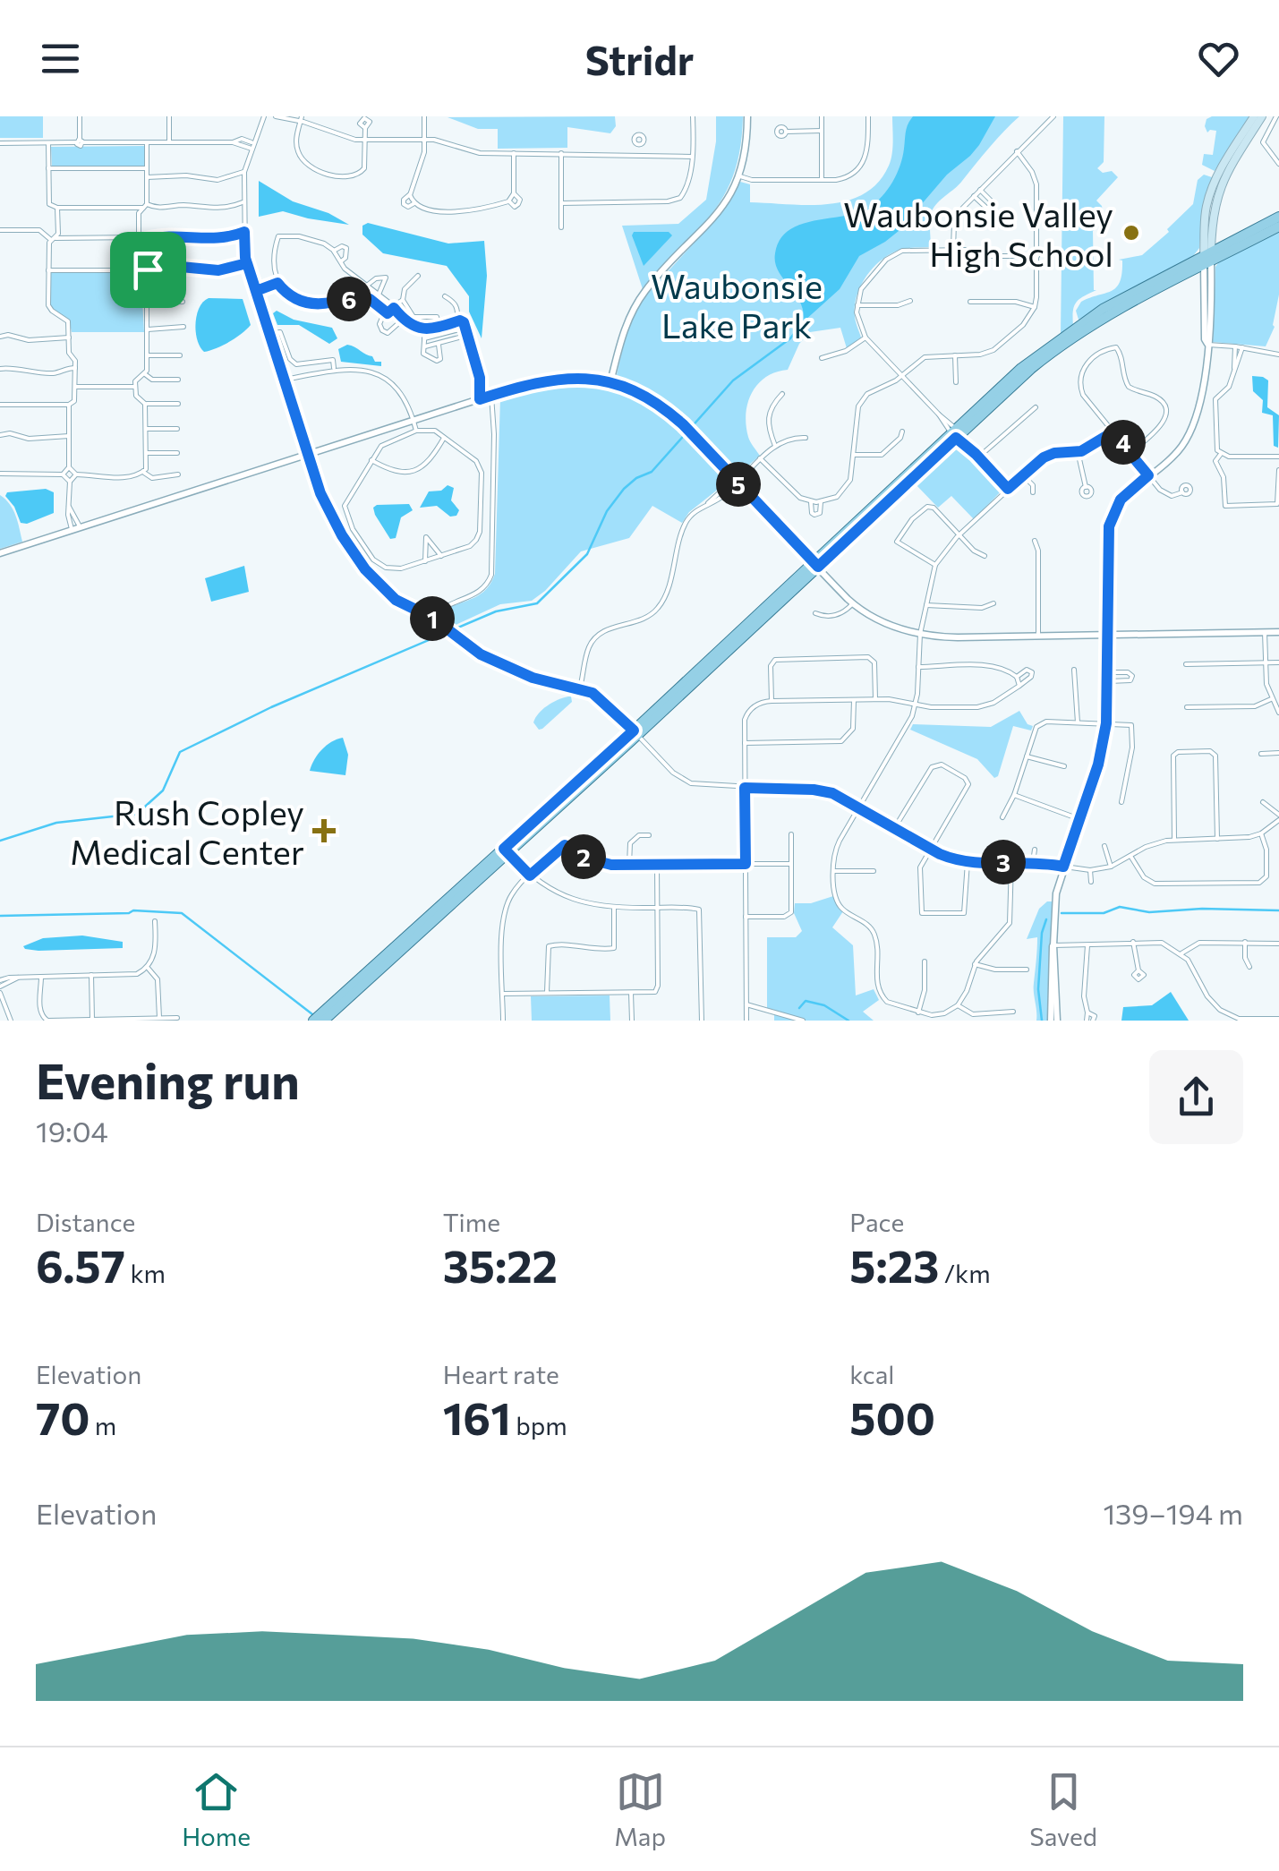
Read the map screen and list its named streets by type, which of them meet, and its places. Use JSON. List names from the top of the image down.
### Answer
{
  "parks": ["Waubonsie Lake Park"],
  "places": {
    "other": ["Waubonsie Valley High School"],
    "health": ["Rush Copley Medical Center"]
  },
  "page": {
    "header": "Stridr",
    "pins": [
      "6",
      "4",
      "5",
      "1",
      "2",
      "3"
    ],
    "heading": ["Evening run", "19:04"],
    "stats": [
      ["Distance", "6.57 km"],
      ["Time", "35:22"],
      ["Pace", "5:23 /km"],
      ["Elevation", "70 m"],
      ["Heart rate", "161 bpm"],
      ["kcal", "500"]
    ],
    "chart": ["Elevation", "139–194 m"],
    "tabs": ["Home", "Map", "Saved"]
  }
}
